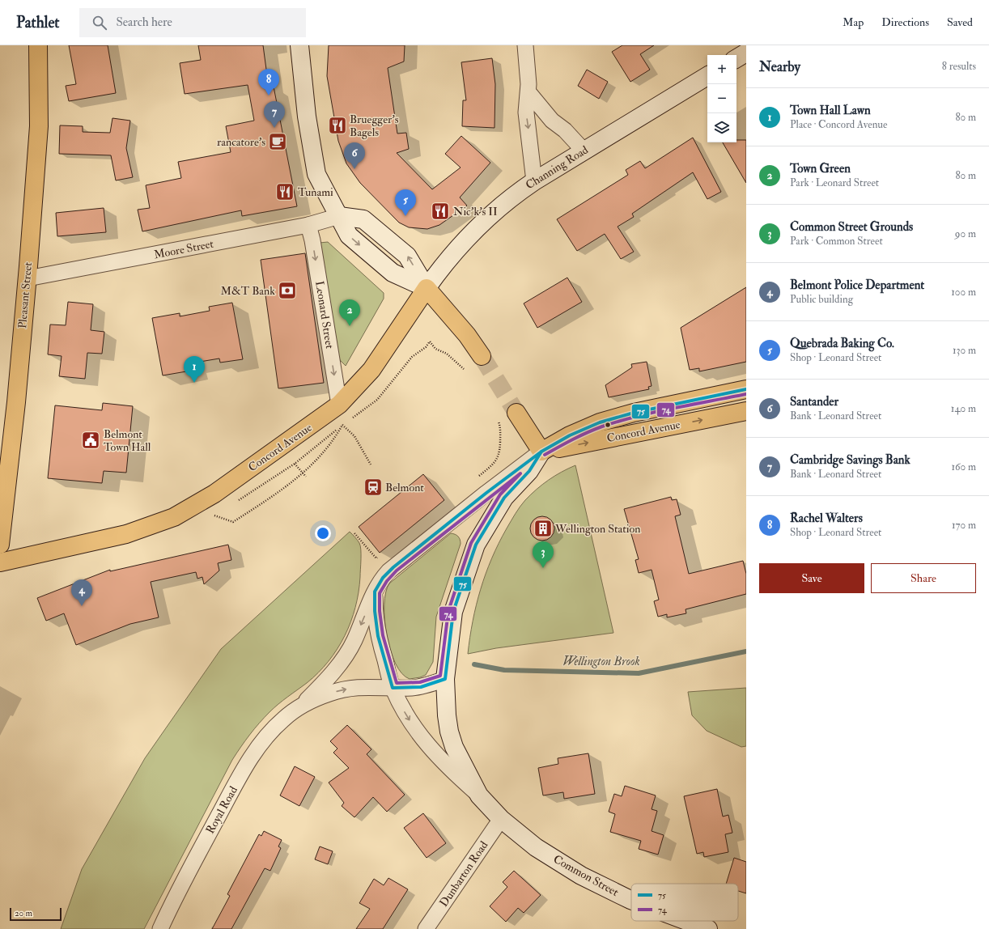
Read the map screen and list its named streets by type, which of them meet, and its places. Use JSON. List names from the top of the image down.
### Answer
{
  "streets": {
    "main road": [
      "Channing Road",
      "Pleasant Street",
      "Concord Avenue",
      "Common Street"
    ],
    "street": [
      "Moore Street",
      "Leonard Street",
      "Royal Road",
      "Dunbarton Road"
    ]
  },
  "crossings": [
    ["Channing Road", "Concord Avenue"],
    ["Moore Street", "Pleasant Street"],
    ["Moore Street", "Leonard Street"],
    ["Leonard Street", "Concord Avenue"],
    ["Concord Avenue", "Common Street"],
    ["Royal Road", "Common Street"],
    ["Dunbarton Road", "Common Street"]
  ],
  "one_way": ["Leonard Street"],
  "water": ["Wellington Brook"],
  "places": {
    "restaurant": ["Bruegger's Bagels", "Tunami", "Nic'k's II"],
    "cafe": ["rancatore's"],
    "bank": ["M&T Bank"],
    "public building": ["Belmont Town Hall"],
    "station": ["Belmont"],
    "building": ["Wellington Station"]
  },
  "lines": ["transit line 75", "transit line 74"],
  "legend": ["75", "74"],
  "scale_bar": "20 m",
  "page": {
    "header": "Pathlet",
    "search": "Search here",
    "nav": ["Map", "Directions", "Saved"],
    "heading": ["Nearby", "8 results"],
    "map_buttons": ["+", "−"],
    "pins": [
      "8",
      "7",
      "6",
      "5",
      "2",
      "1",
      "3",
      "4"
    ],
    "list": [
      {
        "mark": "1",
        "name": "Town Hall Lawn",
        "note": "Place · Concord Avenue",
        "value": "80 m"
      },
      {
        "mark": "2",
        "name": "Town Green",
        "note": "Park · Leonard Street",
        "value": "80 m"
      },
      {
        "mark": "3",
        "name": "Common Street Grounds",
        "note": "Park · Common Street",
        "value": "90 m"
      },
      {
        "mark": "4",
        "name": "Belmont Police Department",
        "note": "Public building",
        "value": "100 m"
      },
      {
        "mark": "5",
        "name": "Quebrada Baking Co.",
        "note": "Shop · Leonard Street",
        "value": "130 m"
      },
      {
        "mark": "6",
        "name": "Santander",
        "note": "Bank · Leonard Street",
        "value": "140 m"
      },
      {
        "mark": "7",
        "name": "Cambridge Savings Bank",
        "note": "Bank · Leonard Street",
        "value": "160 m"
      },
      {
        "mark": "8",
        "name": "Rachel Walters",
        "note": "Shop · Leonard Street",
        "value": "170 m"
      }
    ],
    "buttons": ["Save", "Share"],
    "scale": "20 m"
  }
}
